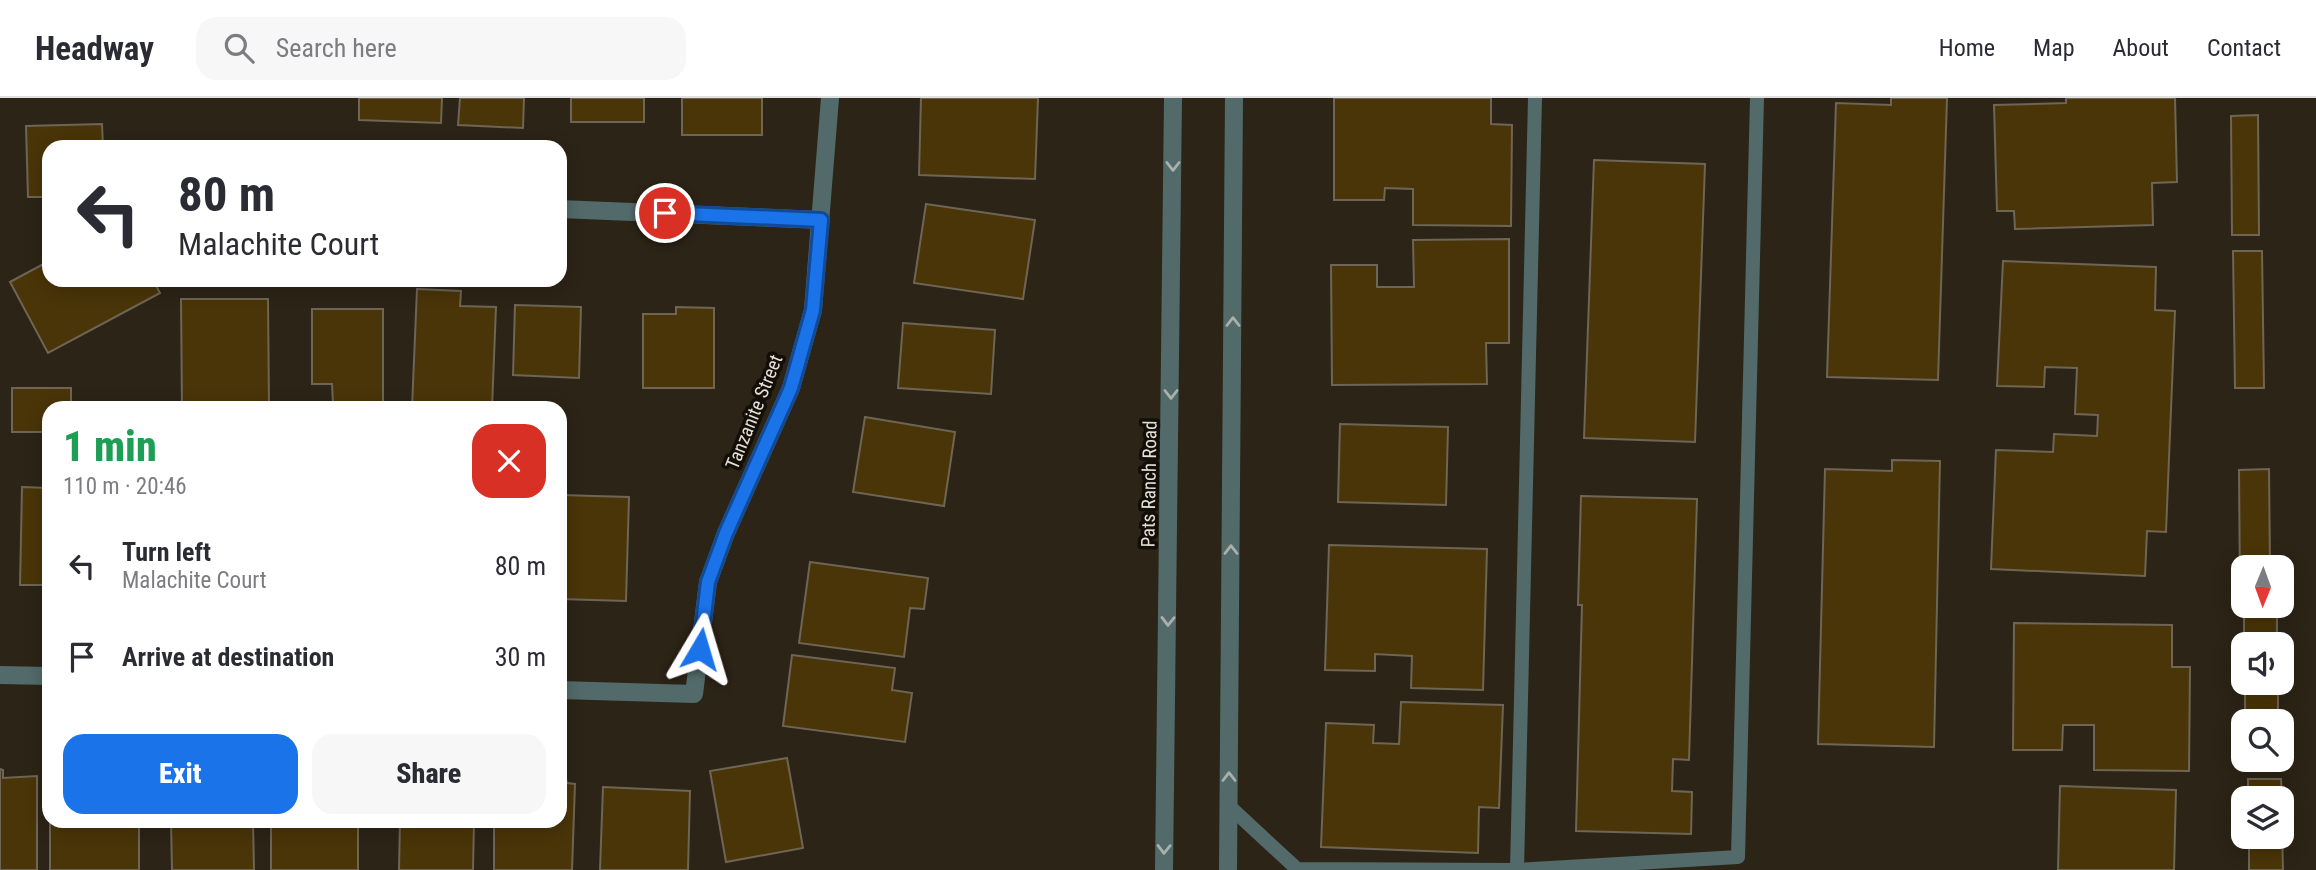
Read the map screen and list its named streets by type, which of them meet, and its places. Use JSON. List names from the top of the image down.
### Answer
{
  "streets": {
    "street": ["Tanzanite Street", "Pats Ranch Road"]
  },
  "north": "bottom",
  "page": {
    "header": "Headway",
    "search": "Search here",
    "nav": [
      "Home",
      "Map",
      "About",
      "Contact"
    ],
    "turn": ["80 m", "Malachite Court"],
    "heading": ["1 min", "110 m · 20:46"],
    "list": [
      {
        "name": "Turn left",
        "note": "Malachite Court",
        "value": "80 m"
      },
      {
        "name": "Arrive at destination",
        "value": "30 m"
      }
    ],
    "buttons": ["Exit", "Share"]
  }
}
